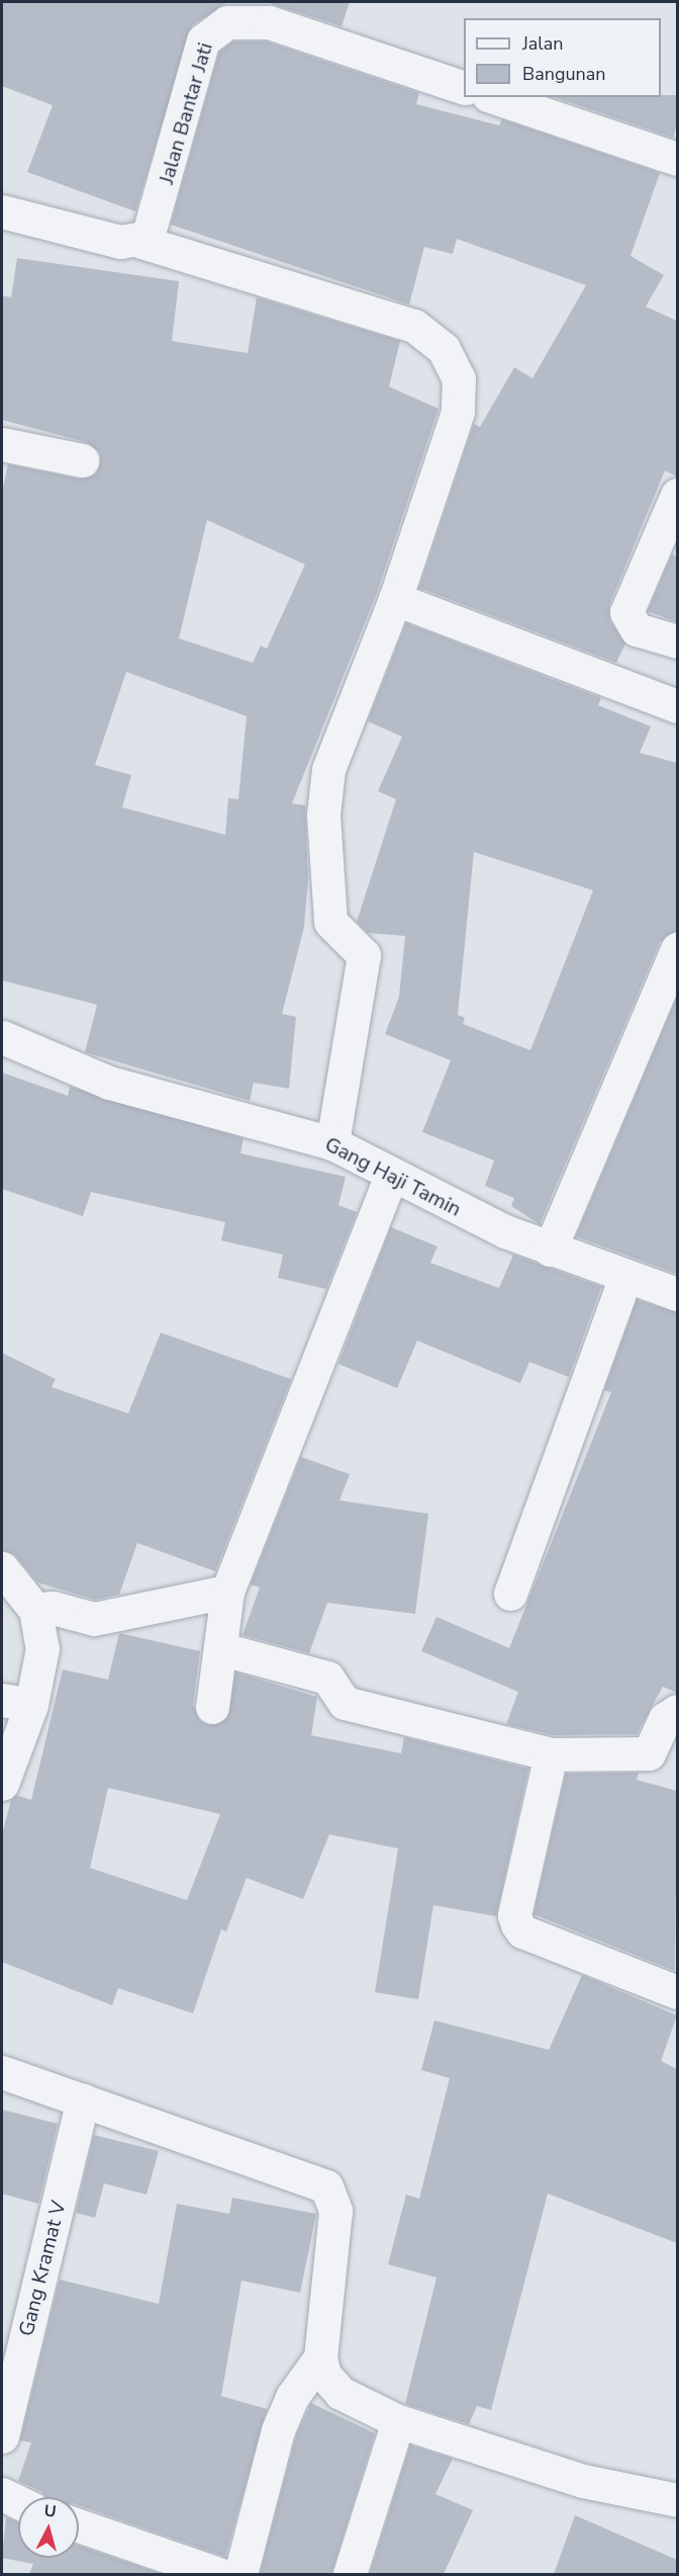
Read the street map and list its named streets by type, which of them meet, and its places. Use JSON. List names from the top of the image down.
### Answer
{
  "streets": {
    "street": ["Jalan Bantar Jati", "Gang Haji Tamin", "Gang Kramat V"]
  },
  "legend": ["Jalan", "Bangunan"],
  "north": "top"
}
